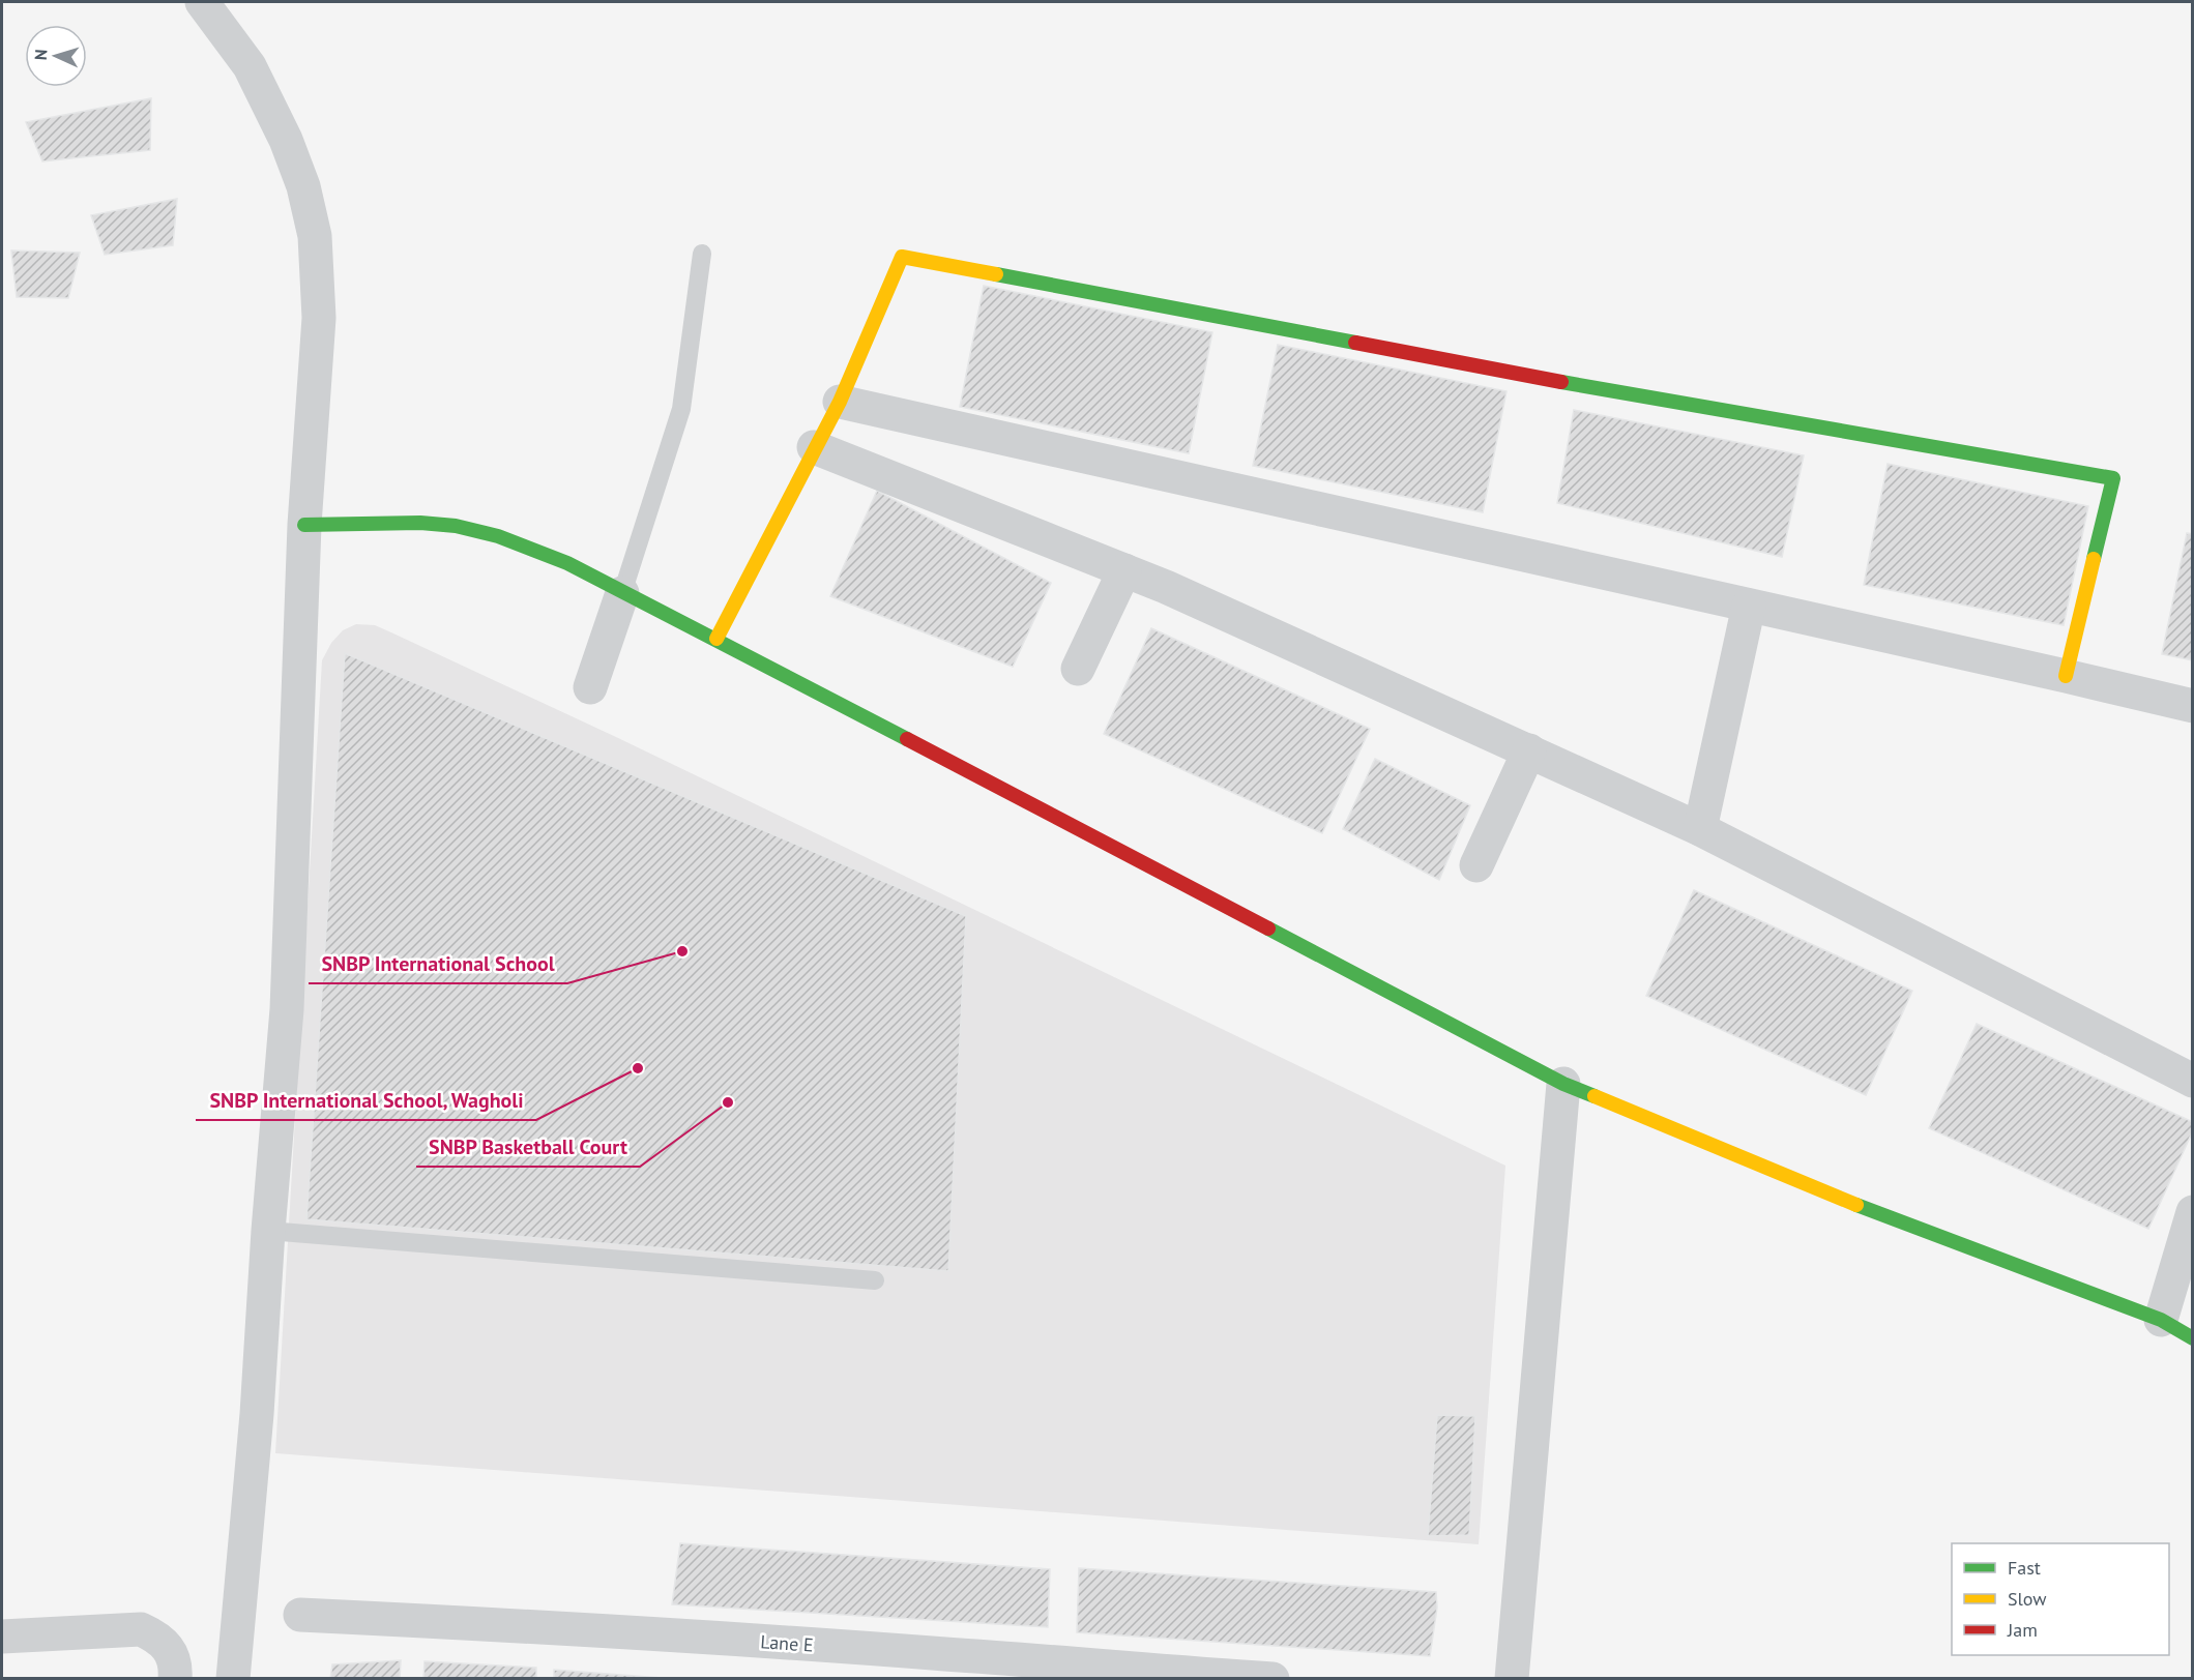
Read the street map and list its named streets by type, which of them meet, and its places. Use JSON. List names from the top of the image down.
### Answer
{
  "streets": {
    "street": ["Lane E"]
  },
  "places": ["SNBP International School", "SNBP International School, Wagholi", "SNBP Basketball Court"],
  "legend": ["Fast", "Slow", "Jam"],
  "north": "left"
}
